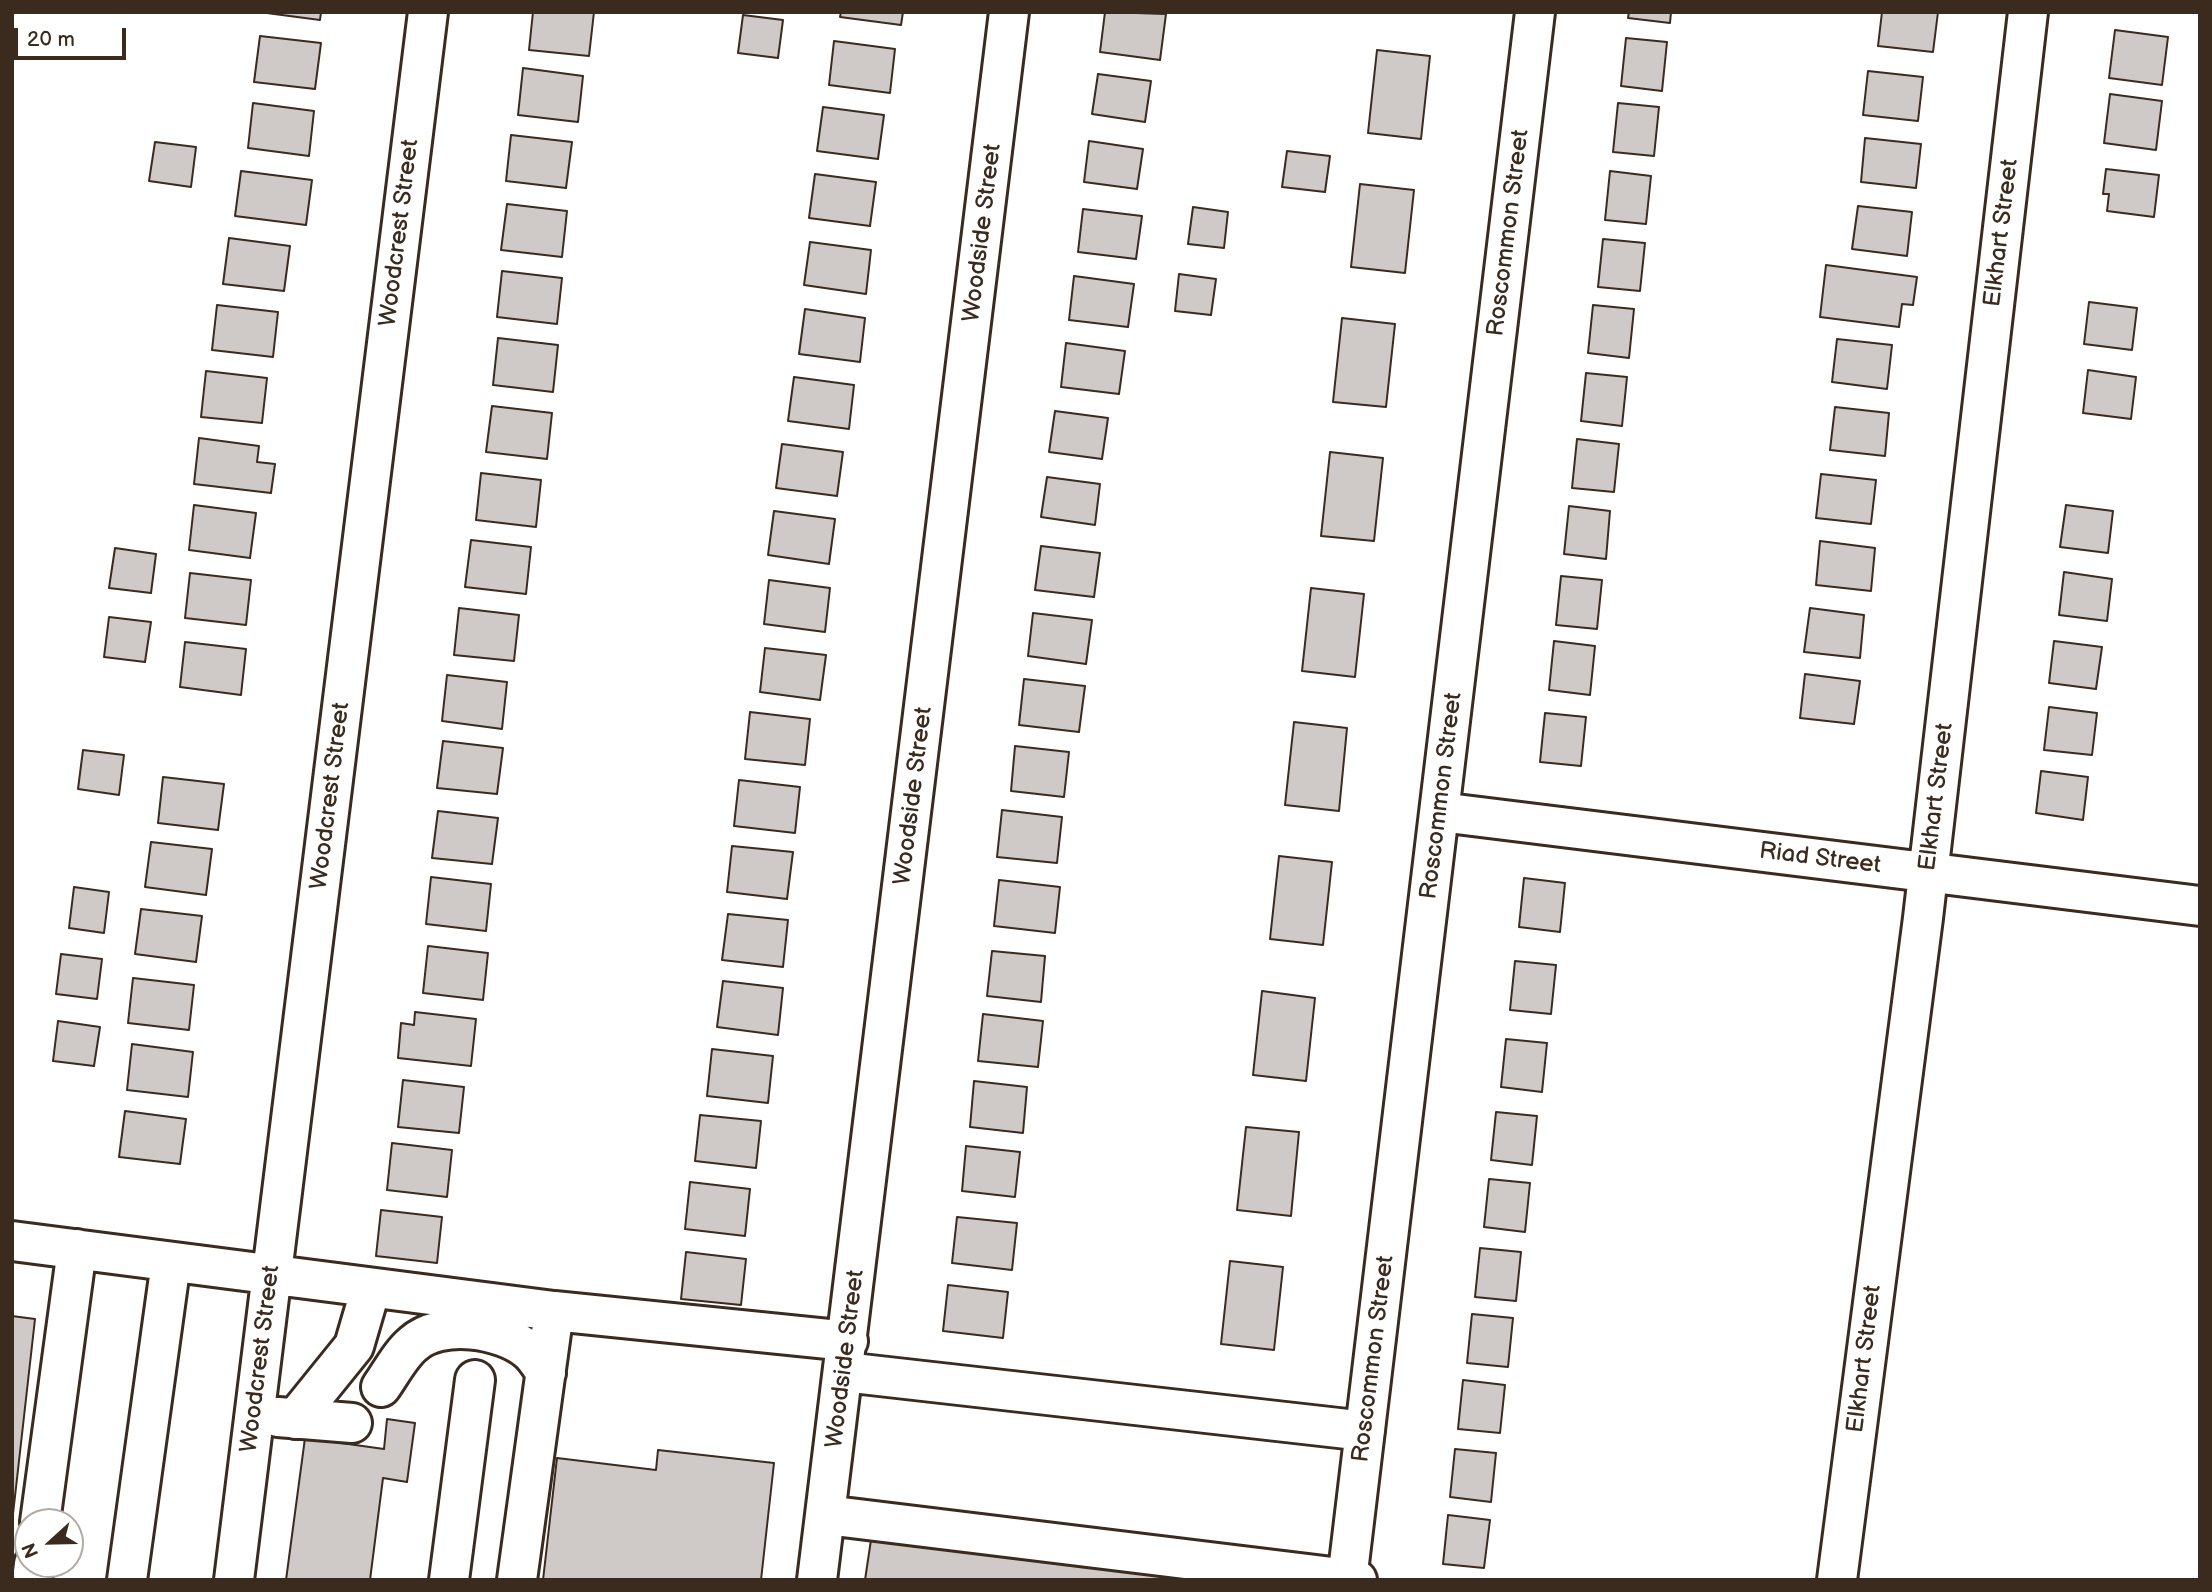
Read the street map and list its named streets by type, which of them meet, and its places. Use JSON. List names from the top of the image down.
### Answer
{
  "streets": {
    "street": [
      "Woodcrest Street",
      "Woodside Street",
      "Roscommon Street",
      "Elkhart Street",
      "Riad Street"
    ]
  },
  "crossings": [
    ["Roscommon Street", "Riad Street"],
    ["Elkhart Street", "Riad Street"]
  ],
  "scale_bar": "20 m",
  "north": "left"
}
